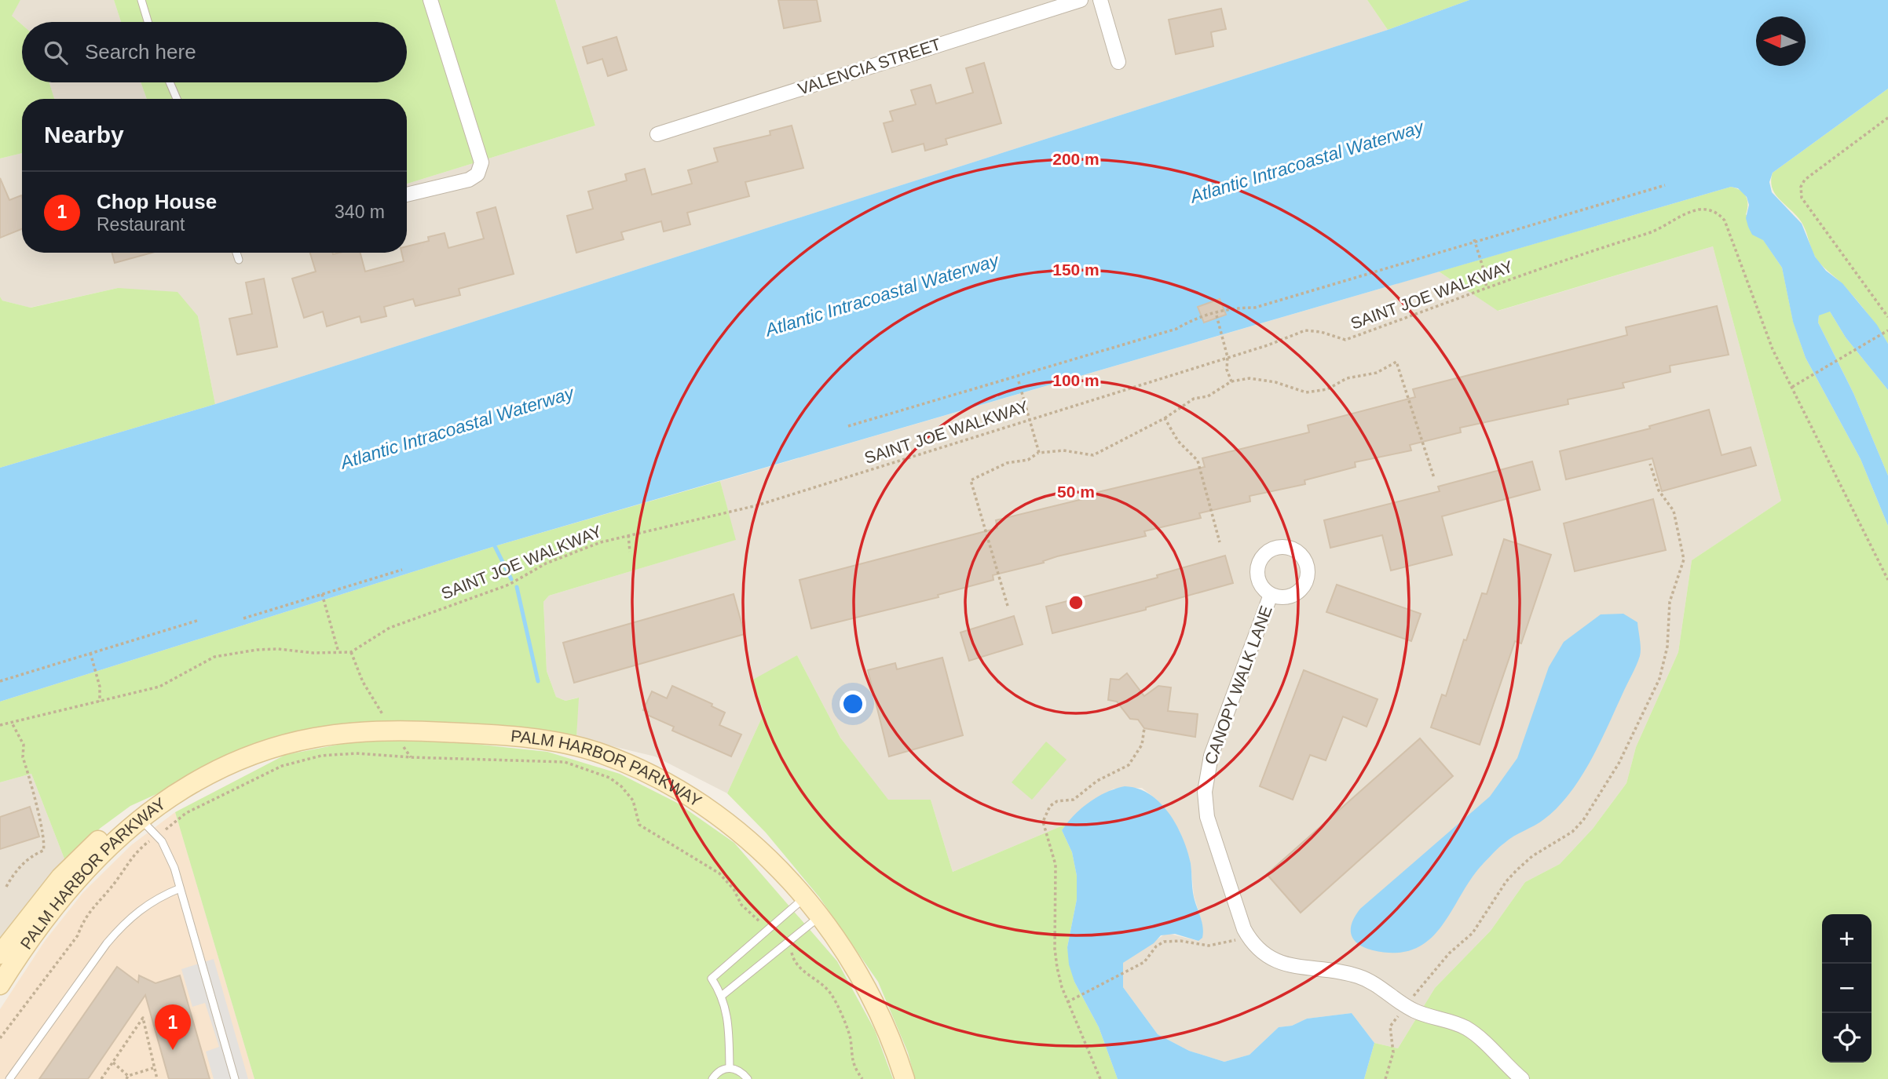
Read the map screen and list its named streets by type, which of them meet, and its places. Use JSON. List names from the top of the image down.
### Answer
{
  "streets": {
    "street": ["VALENCIA STREET", "CANOPY WALK LANE", "PALM HARBOR PARKWAY"],
    "path": ["SAINT JOE WALKWAY"]
  },
  "water": ["Atlantic Intracoastal Waterway"],
  "north": "left",
  "page": {
    "search": "Search here",
    "heading": "Nearby",
    "list": [
      {
        "mark": "1",
        "name": "Chop House",
        "note": "Restaurant",
        "value": "340 m"
      }
    ],
    "map_buttons": ["+", "−"],
    "pins": "1"
  },
  "rings": [
    "200 m",
    "150 m",
    "100 m",
    "50 m"
  ]
}
